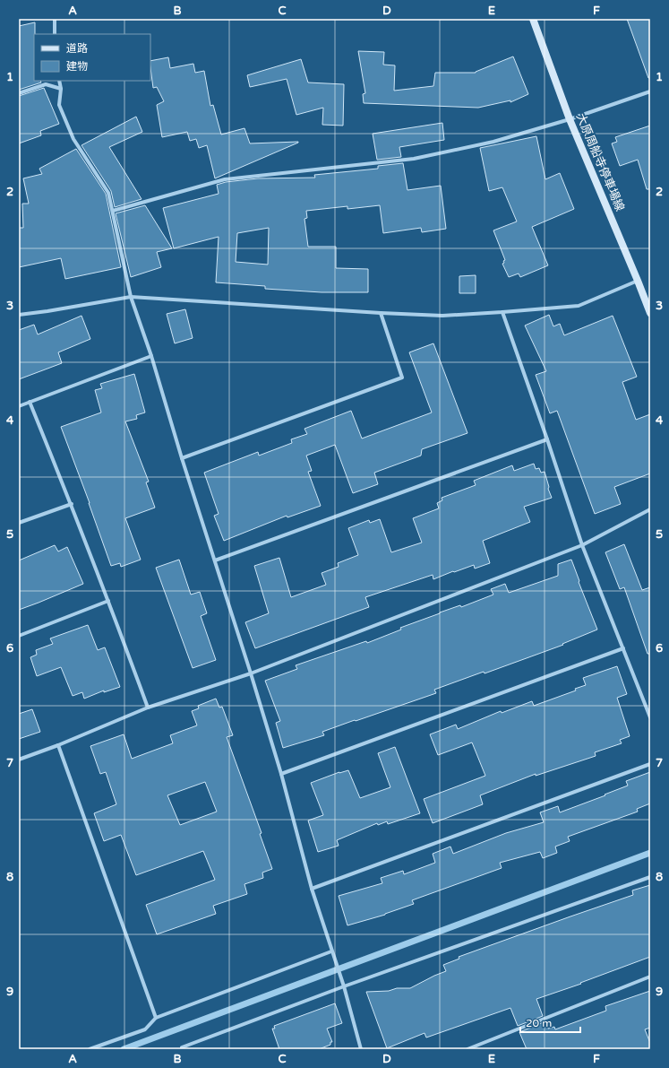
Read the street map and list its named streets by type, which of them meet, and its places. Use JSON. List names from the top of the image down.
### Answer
{
  "streets": {
    "main road": ["大原周船寺停車場線"]
  },
  "legend": ["道路", "建物"],
  "scale_bar": "20 m",
  "grid": {
    "columns": [
      "A",
      "B",
      "C",
      "D",
      "E",
      "F"
    ],
    "rows": [
      "1",
      "2",
      "3",
      "4",
      "5",
      "6",
      "7",
      "8",
      "9"
    ]
  }
}
